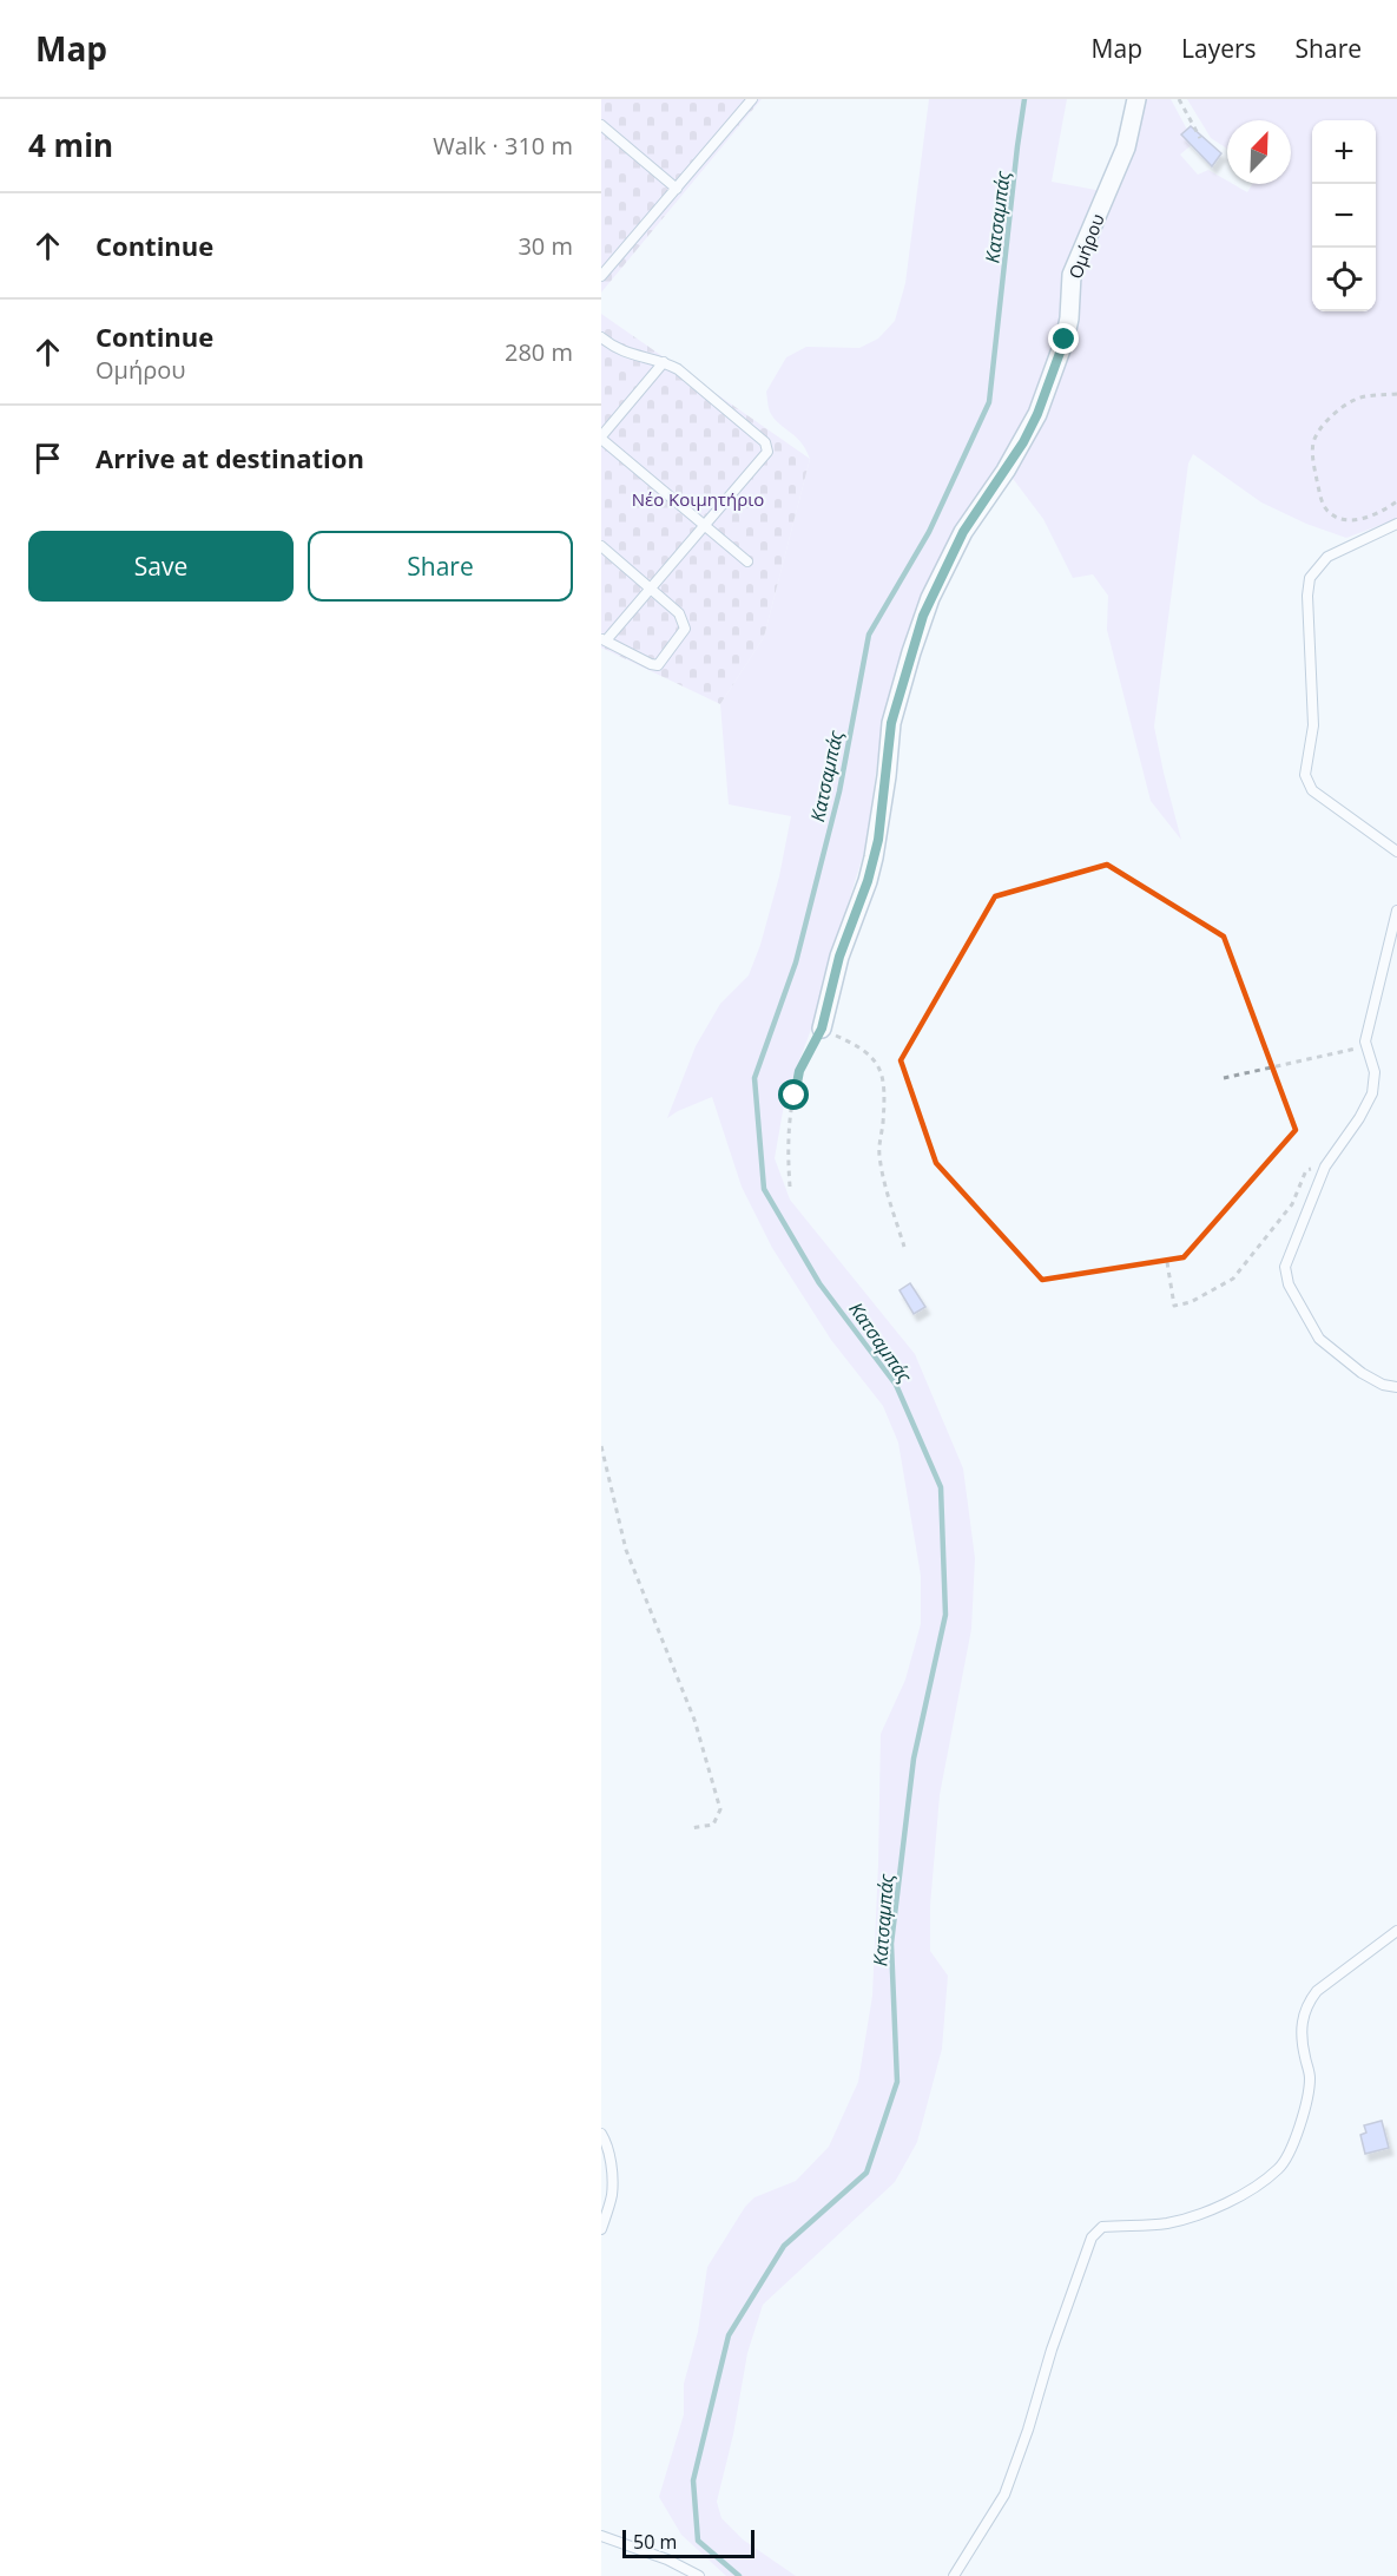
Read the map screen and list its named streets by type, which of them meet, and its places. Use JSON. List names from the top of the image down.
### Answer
{
  "streets": {
    "street": ["Ομήρου"]
  },
  "water": ["Κατσαμπάς"],
  "parks": ["Νέο Κοιμητήριο"],
  "scale_bar": "50 m",
  "north": "top right",
  "page": {
    "header": "Map",
    "nav": ["Map", "Layers", "Share"],
    "heading": ["4 min", "Walk · 310 m"],
    "map_buttons": ["+", "−"],
    "list": [
      ["Continue", "30 m"],
      ["Continue", "Ομήρου", "280 m"],
      "Arrive at destination"
    ],
    "buttons": ["Save", "Share"],
    "scale": "50 m"
  }
}
